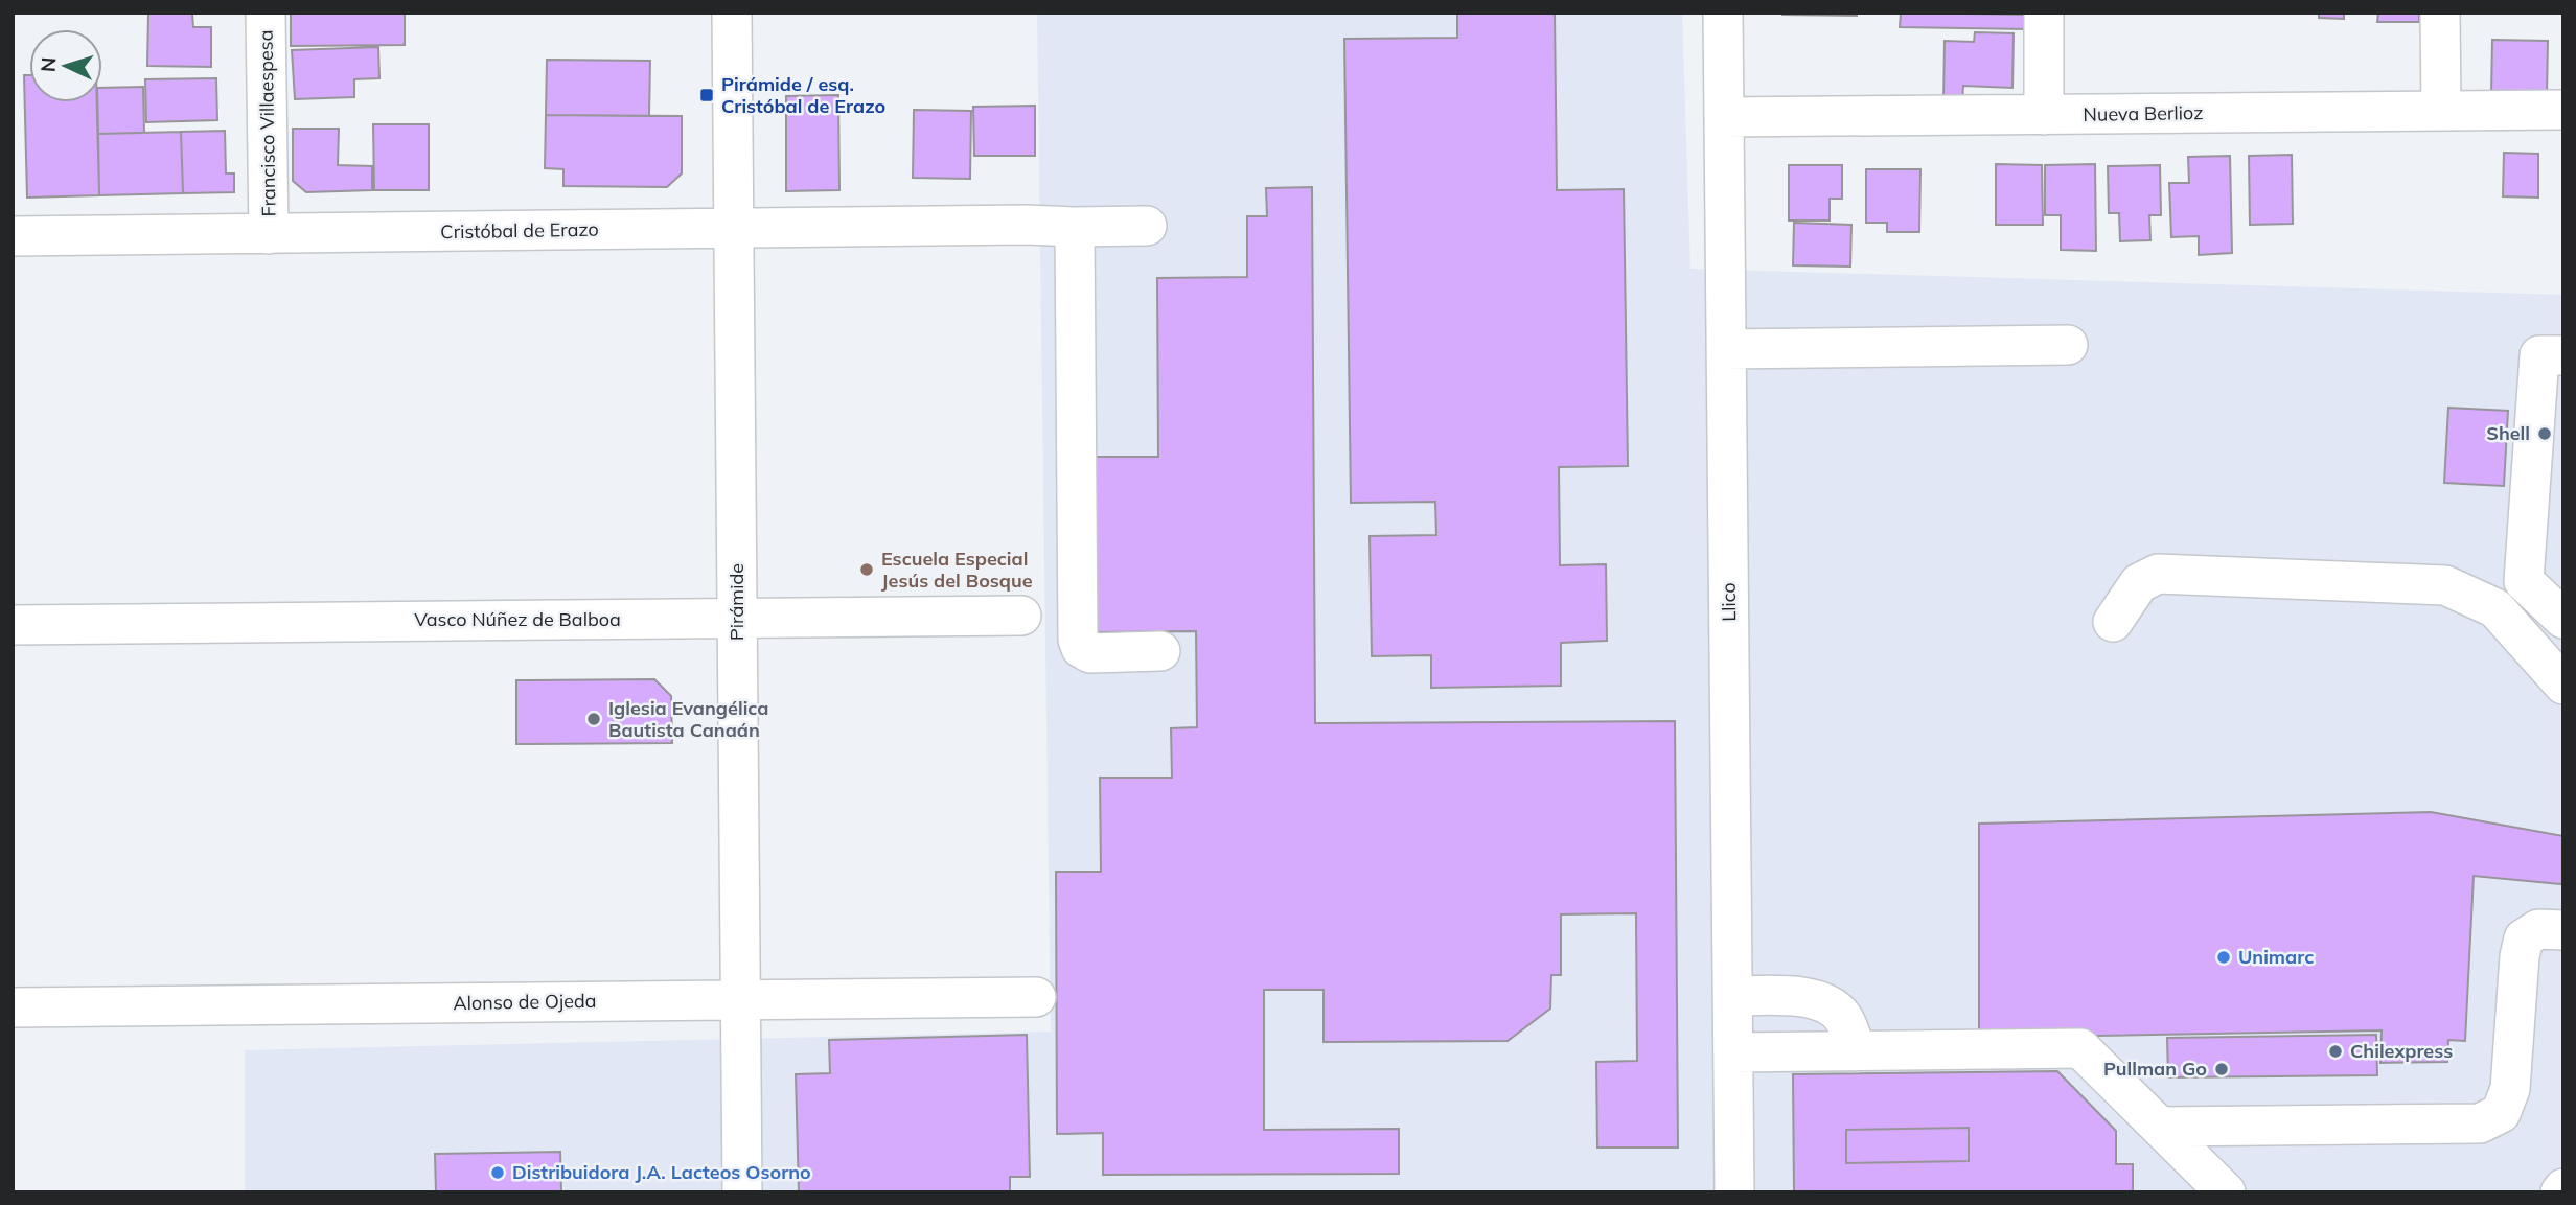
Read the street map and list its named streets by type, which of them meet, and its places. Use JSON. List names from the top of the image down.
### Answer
{
  "streets": {
    "street": [
      "Nueva Berlioz",
      "Francisco Villaespesa",
      "Cristóbal de Erazo",
      "Pirámide",
      "Llico",
      "Vasco Núñez de Balboa",
      "Alonso de Ojeda"
    ]
  },
  "crossings": [
    ["Nueva Berlioz", "Llico"],
    ["Francisco Villaespesa", "Cristóbal de Erazo"],
    ["Cristóbal de Erazo", "Pirámide"],
    ["Pirámide", "Vasco Núñez de Balboa"],
    ["Pirámide", "Alonso de Ojeda"]
  ],
  "places": {
    "transit": ["Pirámide / esq. Cristóbal de Erazo"],
    "other": [
      "Shell",
      "Escuela Especial Jesús del Bosque",
      "Iglesia Evangélica Bautista Canaán",
      "Unimarc",
      "Chilexpress",
      "Pullman Go",
      "Distribuidora J.A. Lacteos Osorno"
    ]
  },
  "north": "left"
}
